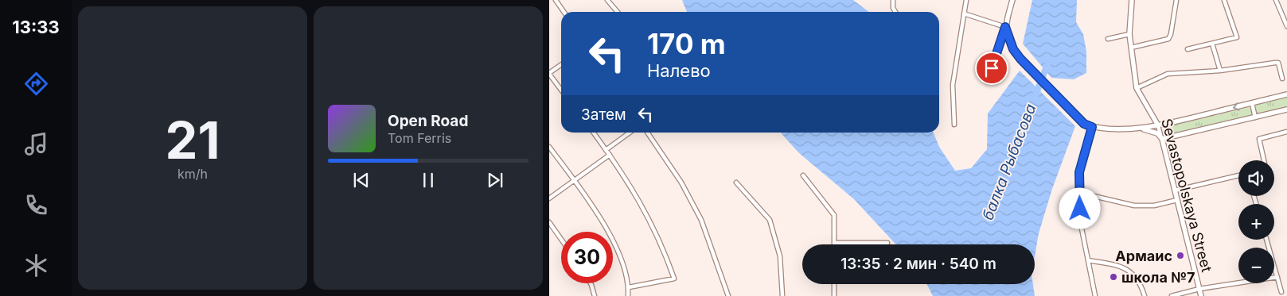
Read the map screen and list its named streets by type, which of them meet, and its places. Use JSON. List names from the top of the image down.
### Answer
{
  "streets": {
    "main road": ["Sevastopolskaya Street"]
  },
  "water": ["балка Рыбасова"],
  "places": ["Армаис", "школа №7"],
  "page": {
    "tabs": "13:33",
    "tile": ["21", "km/h"],
    "turn": ["170 m", "Налево"],
    "then": "Затем",
    "song": ["Open Road", "Tom Ferris"],
    "map_buttons": ["+", "−"],
    "limit": "30",
    "trip": "13:35 · 2 мин · 540 m"
  }
}
